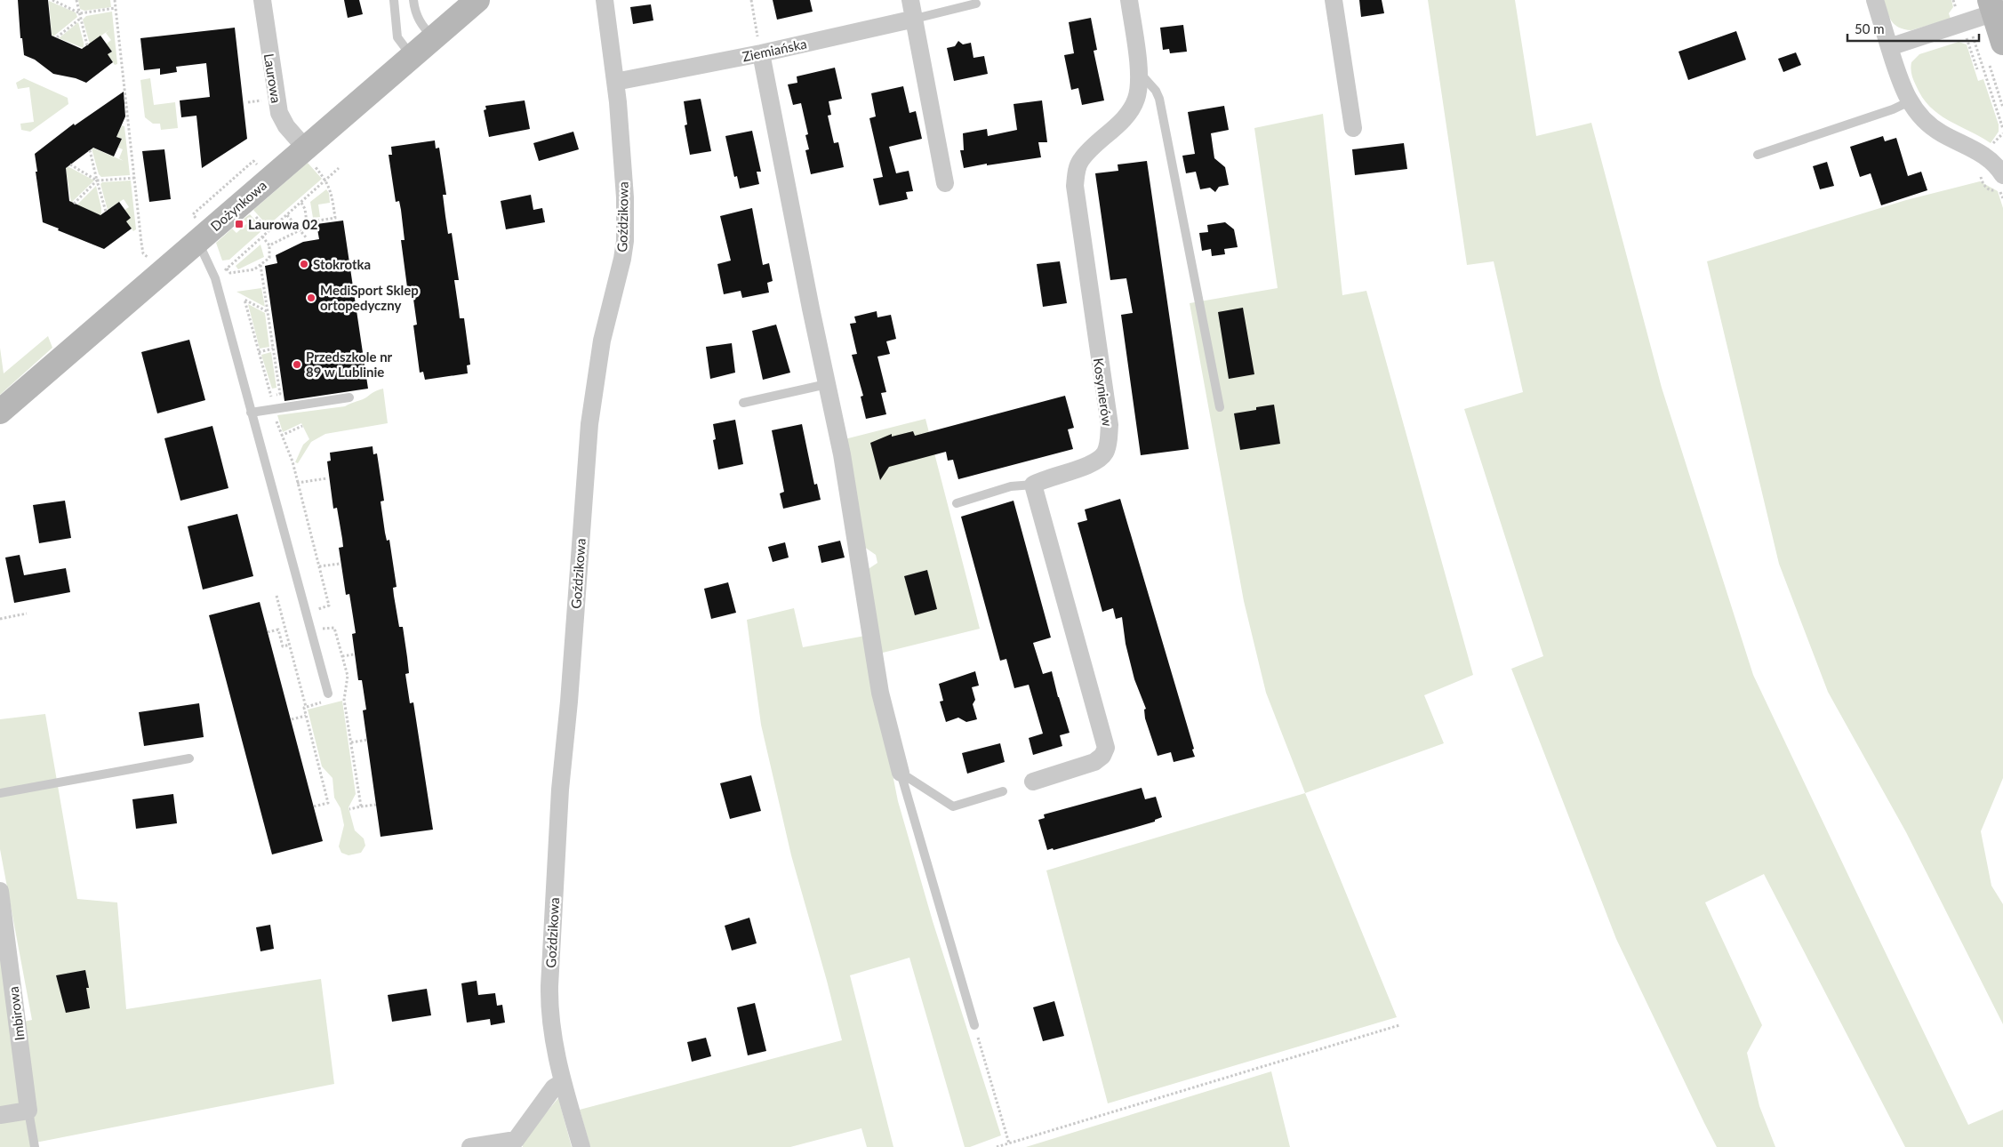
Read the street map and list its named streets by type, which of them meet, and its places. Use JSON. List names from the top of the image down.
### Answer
{
  "streets": {
    "street": [
      "Ziemiańska",
      "Laurowa",
      "Dożynkowa",
      "Goździkowa",
      "Kosynierów",
      "Imbirowa"
    ]
  },
  "crossings": [
    ["Ziemiańska", "Goździkowa"],
    ["Laurowa", "Dożynkowa"]
  ],
  "places": {
    "transit": ["Laurowa 02"],
    "other": ["Stokrotka", "MediSport Sklep ortopedyczny", "Przedszkole nr 89 w Lublinie"]
  },
  "scale_bar": "50 m"
}
